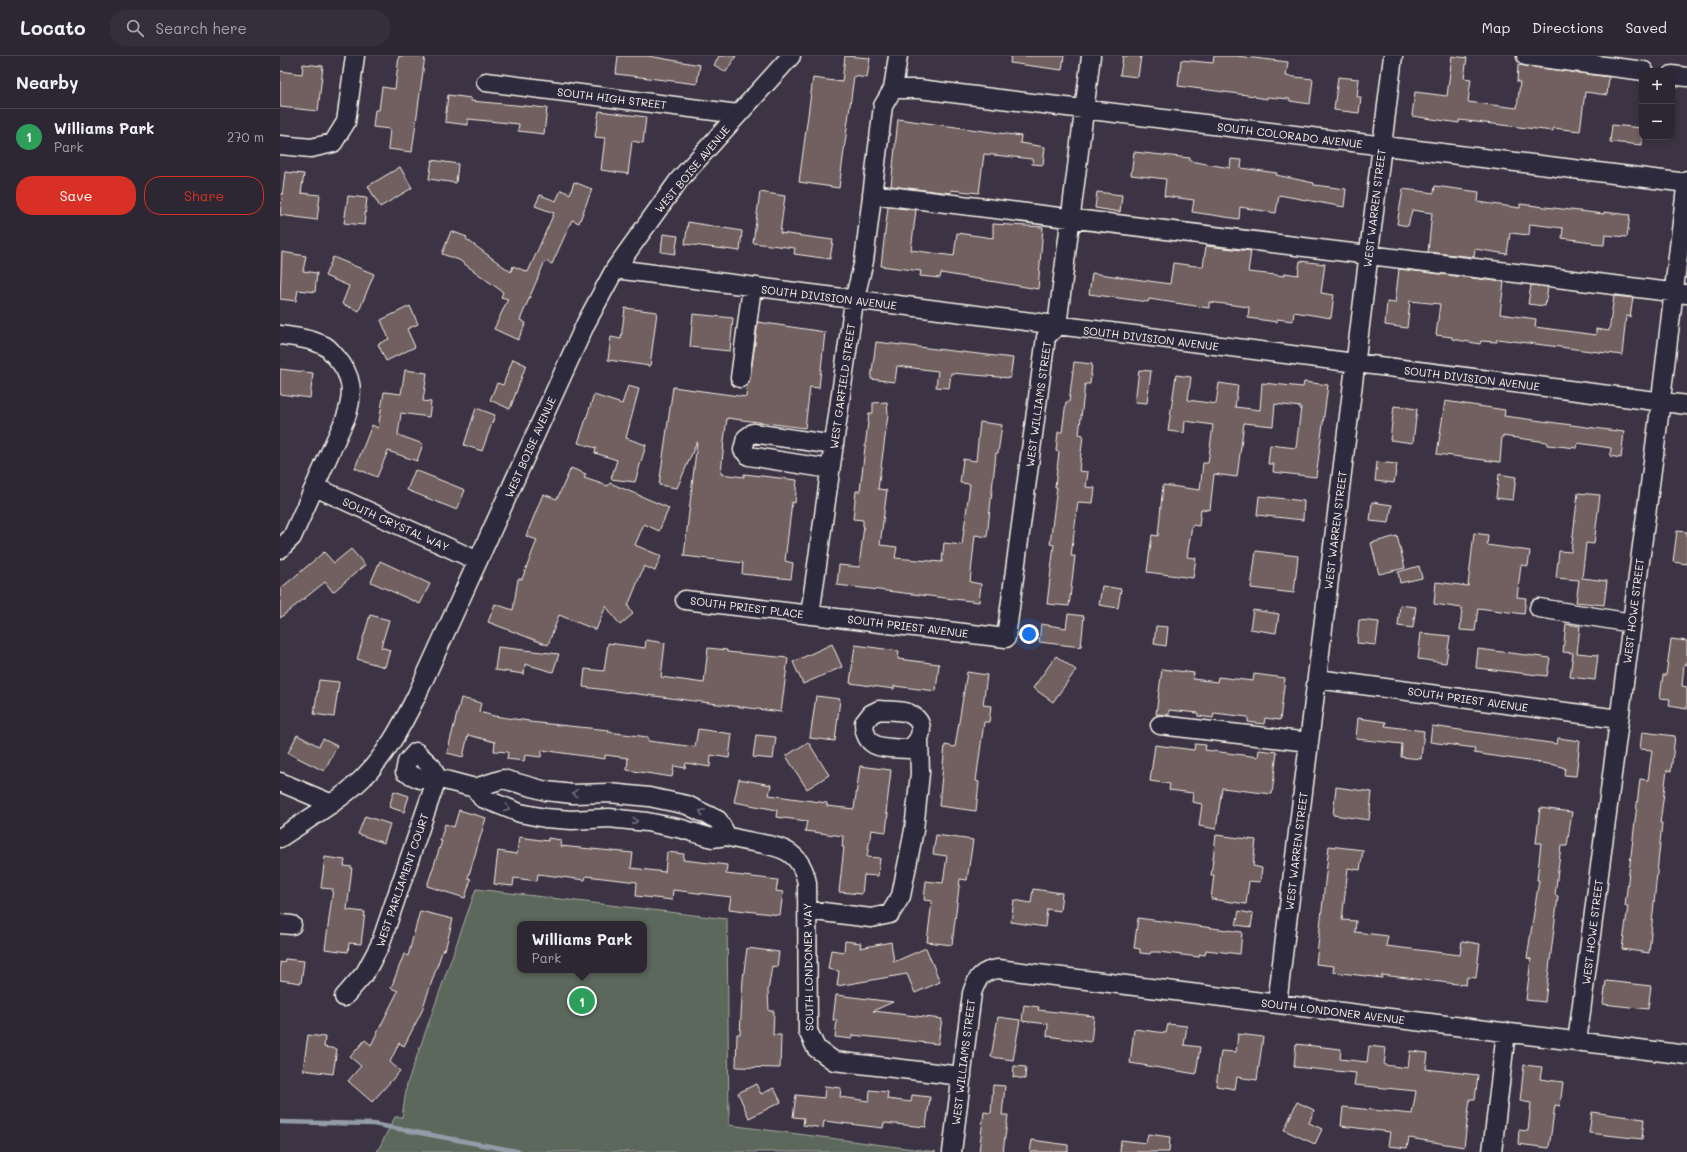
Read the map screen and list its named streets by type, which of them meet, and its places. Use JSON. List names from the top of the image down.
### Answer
{
  "streets": {
    "street": [
      "SOUTH HIGH STREET",
      "SOUTH COLORADO AVENUE",
      "WEST BOISE AVENUE",
      "WEST WARREN STREET",
      "SOUTH DIVISION AVENUE",
      "WEST GARFIELD STREET",
      "WEST WILLIAMS STREET",
      "SOUTH CRYSTAL WAY",
      "SOUTH PRIEST PLACE",
      "WEST HOWE STREET",
      "SOUTH PRIEST AVENUE",
      "WEST PARLIAMENT COURT",
      "SOUTH LONDONER WAY",
      "SOUTH LONDONER AVENUE"
    ]
  },
  "crossings": [
    ["SOUTH HIGH STREET", "WEST BOISE AVENUE"],
    ["SOUTH COLORADO AVENUE", "WEST WARREN STREET"],
    ["SOUTH COLORADO AVENUE", "WEST GARFIELD STREET"],
    ["SOUTH COLORADO AVENUE", "WEST WILLIAMS STREET"],
    ["SOUTH COLORADO AVENUE", "WEST HOWE STREET"],
    ["WEST BOISE AVENUE", "SOUTH DIVISION AVENUE"],
    ["WEST BOISE AVENUE", "SOUTH CRYSTAL WAY"],
    ["WEST BOISE AVENUE", "SOUTH LONDONER WAY"],
    ["WEST WARREN STREET", "SOUTH DIVISION AVENUE"],
    ["WEST WARREN STREET", "SOUTH PRIEST AVENUE"],
    ["WEST WARREN STREET", "SOUTH LONDONER AVENUE"],
    ["SOUTH DIVISION AVENUE", "WEST GARFIELD STREET"],
    ["SOUTH DIVISION AVENUE", "WEST WILLIAMS STREET"],
    ["SOUTH DIVISION AVENUE", "WEST HOWE STREET"],
    ["WEST GARFIELD STREET", "SOUTH PRIEST PLACE"],
    ["WEST GARFIELD STREET", "SOUTH PRIEST AVENUE"],
    ["WEST WILLIAMS STREET", "SOUTH PRIEST AVENUE"],
    ["WEST WILLIAMS STREET", "SOUTH LONDONER WAY"],
    ["WEST WILLIAMS STREET", "SOUTH LONDONER AVENUE"],
    ["SOUTH PRIEST PLACE", "SOUTH PRIEST AVENUE"],
    ["WEST HOWE STREET", "SOUTH PRIEST AVENUE"],
    ["WEST HOWE STREET", "SOUTH LONDONER AVENUE"],
    ["WEST PARLIAMENT COURT", "SOUTH LONDONER WAY"]
  ],
  "page": {
    "header": "Locato",
    "search": "Search here",
    "nav": ["Map", "Directions", "Saved"],
    "heading": "Nearby",
    "map_buttons": ["+", "−"],
    "list": [
      {
        "mark": "1",
        "name": "Williams Park",
        "note": "Park",
        "value": "270 m"
      }
    ],
    "buttons": ["Save", "Share"],
    "popup": ["Williams Park", "Park"],
    "pins": "1"
  }
}
